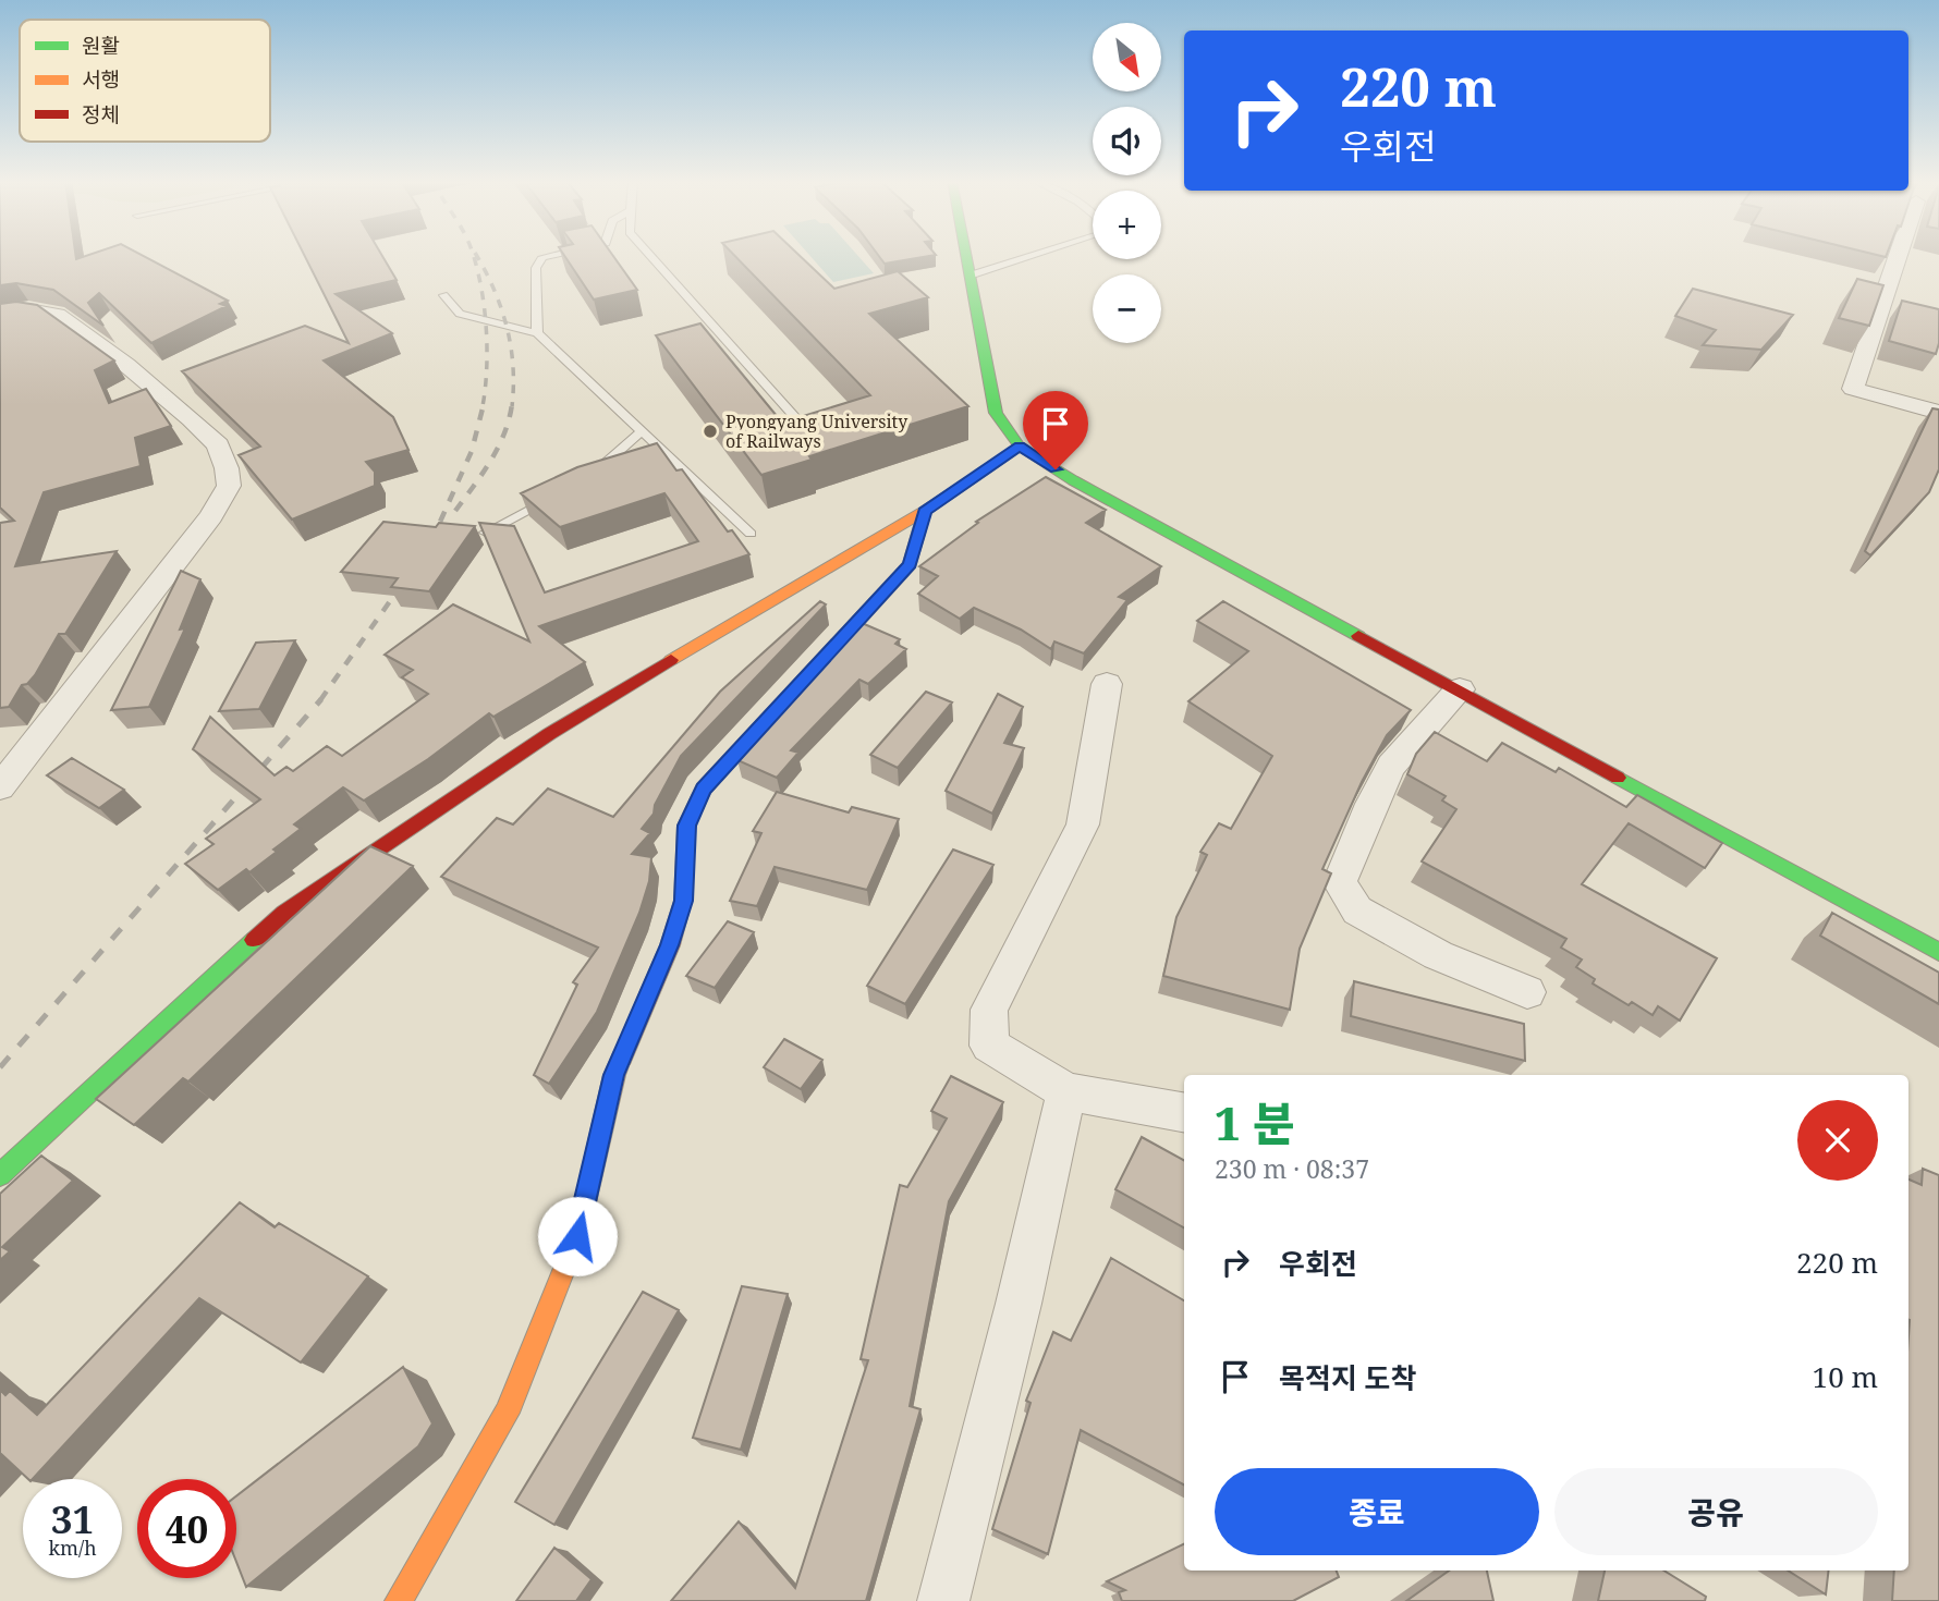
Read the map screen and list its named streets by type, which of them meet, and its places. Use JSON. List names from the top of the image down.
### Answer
{
  "places": ["Pyongyang University of Railways"],
  "legend": ["원활", "서행", "정체"],
  "north": "bottom right",
  "page": {
    "map_buttons": ["+", "−"],
    "turn": ["220 m", "우회전"],
    "heading": ["1 분", "230 m · 08:37"],
    "list": [
      {
        "name": "우회전",
        "value": "220 m"
      },
      {
        "name": "목적지 도착",
        "value": "10 m"
      }
    ],
    "buttons": ["종료", "공유"],
    "speed": "31 km/h",
    "limit": "40"
  }
}
